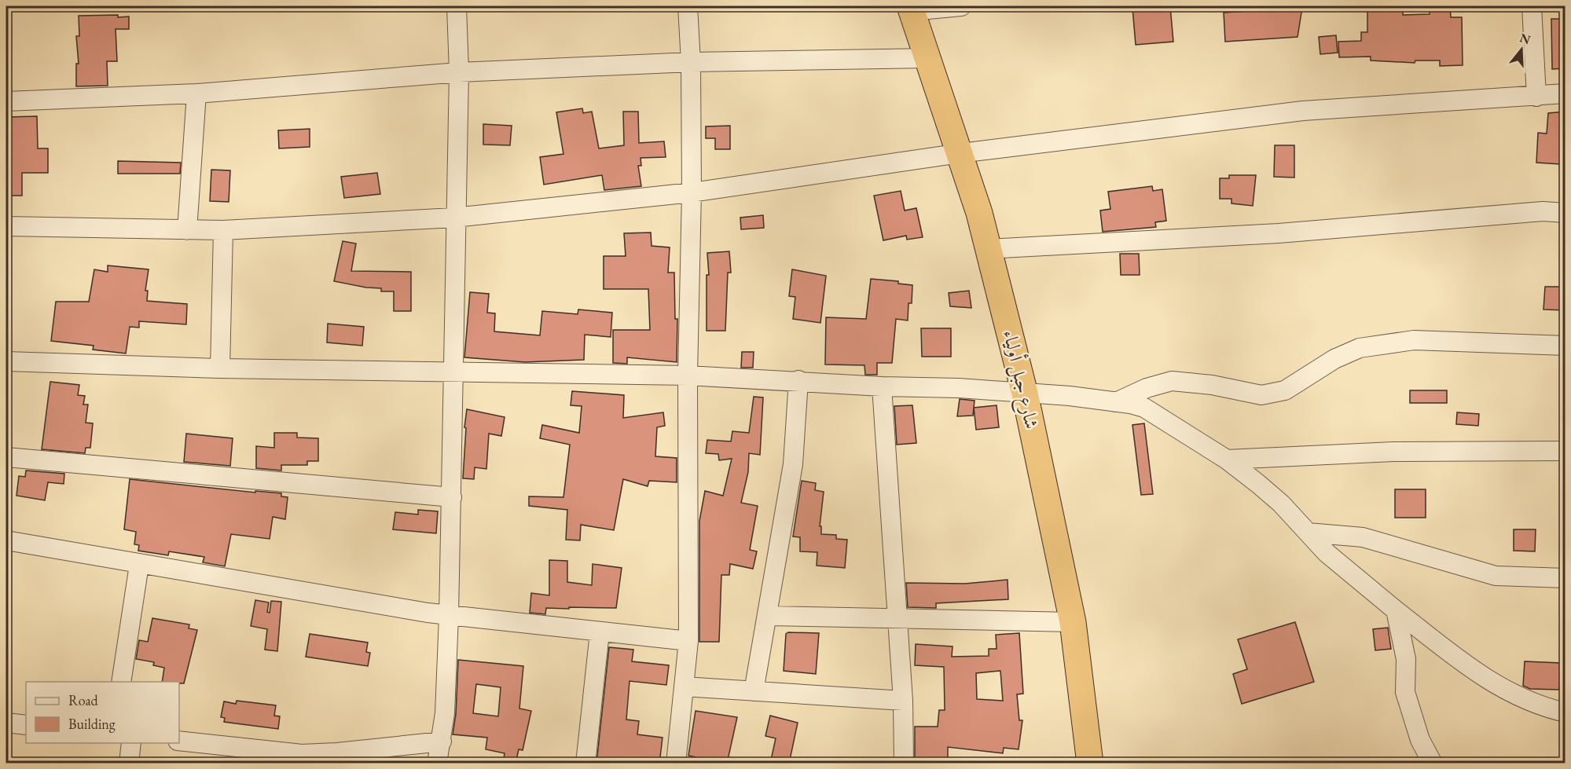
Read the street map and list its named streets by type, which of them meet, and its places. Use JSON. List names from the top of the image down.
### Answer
{
  "streets": {
    "highway": ["شارع جبل أولياء"]
  },
  "legend": ["Road", "Building"],
  "north": "top"
}
